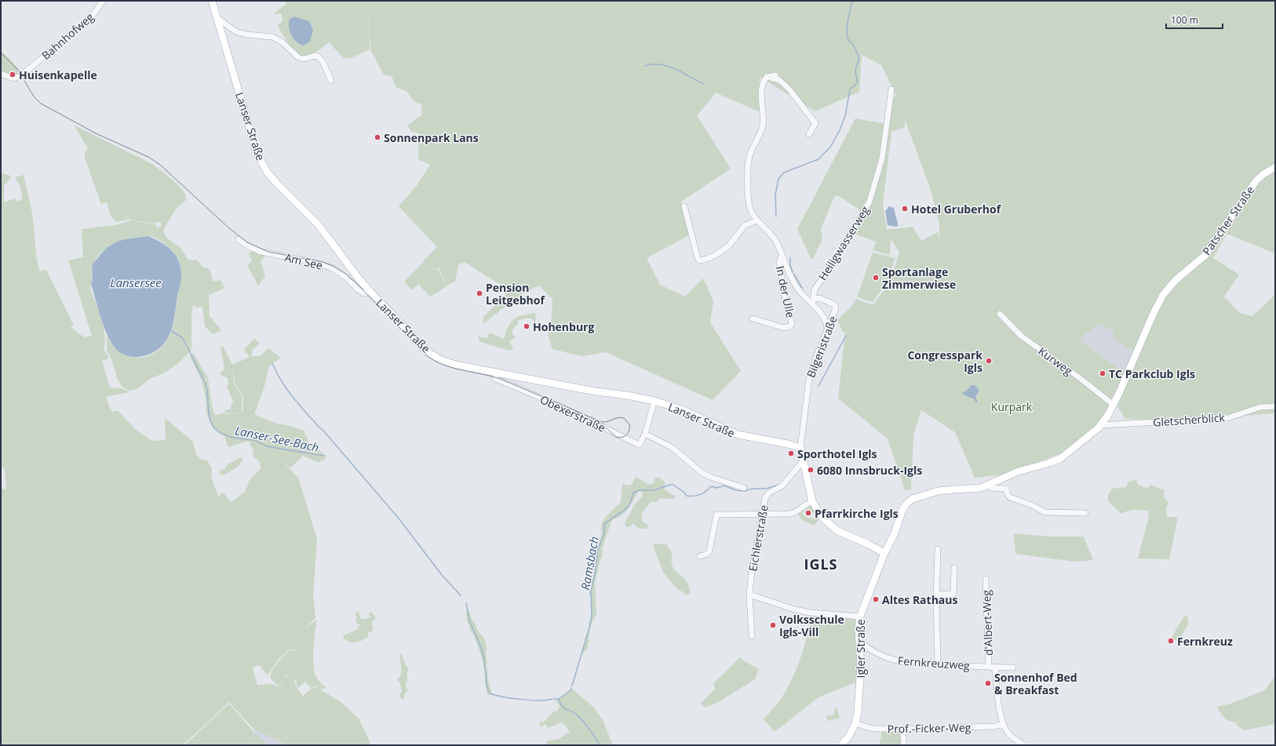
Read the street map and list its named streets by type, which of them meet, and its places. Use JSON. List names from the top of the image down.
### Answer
{
  "streets": {
    "main road": ["Lanser Straße", "Patscher Straße", "Igler Straße"],
    "street": [
      "Bahnhofweg",
      "Heiligwasserweg",
      "Am See",
      "In der Ulle",
      "Bilgeristraße",
      "Kurweg",
      "Obexerstraße",
      "Gletscherblick",
      "Eichlerstraße",
      "d'Albert-Weg",
      "Fernkreuzweg",
      "Prof.-Ficker-Weg"
    ]
  },
  "crossings": [
    ["Lanser Straße", "Am See"],
    ["Lanser Straße", "Bilgeristraße"],
    ["Lanser Straße", "Obexerstraße"],
    ["Patscher Straße", "Kurweg"],
    ["Patscher Straße", "Gletscherblick"],
    ["Patscher Straße", "Igler Straße"],
    ["Heiligwasserweg", "Bilgeristraße"],
    ["d'Albert-Weg", "Fernkreuzweg"],
    ["Igler Straße", "Fernkreuzweg"],
    ["Igler Straße", "Prof.-Ficker-Weg"]
  ],
  "districts": ["IGLS"],
  "water": ["Lansersee", "Lanser-See-Bach", "Ramsbach"],
  "parks": ["Kurpark"],
  "places": [
    "Huisenkapelle",
    "Sonnenpark Lans",
    "Hotel Gruberhof",
    "Sportanlage Zimmerwiese",
    "Pension Leitgebhof",
    "Hohenburg",
    "Congresspark Igls",
    "TC Parkclub Igls",
    "Sporthotel Igls",
    "6080 Innsbruck-Igls",
    "Pfarrkirche Igls",
    "Altes Rathaus",
    "Volksschule Igls-Vill",
    "Fernkreuz",
    "Sonnenhof Bed & Breakfast"
  ],
  "scale_bar": "100 m"
}
